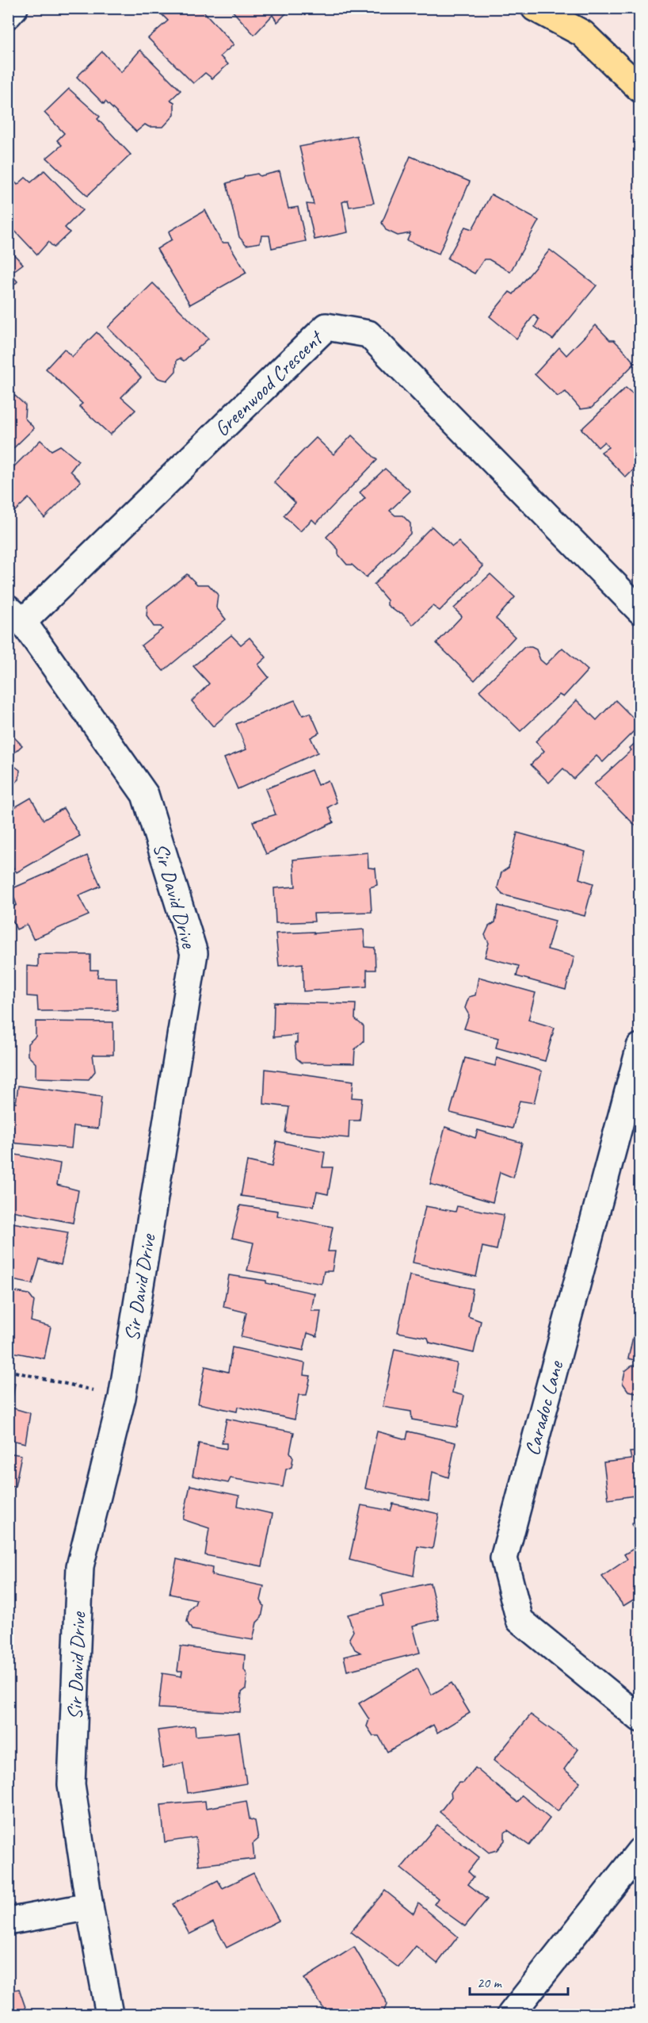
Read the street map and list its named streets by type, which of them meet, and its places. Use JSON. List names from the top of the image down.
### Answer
{
  "streets": {
    "street": ["Greenwood Crescent", "Sir David Drive", "Caradoc Lane"]
  },
  "crossings": [
    ["Greenwood Crescent", "Sir David Drive"]
  ],
  "scale_bar": "20 m"
}
